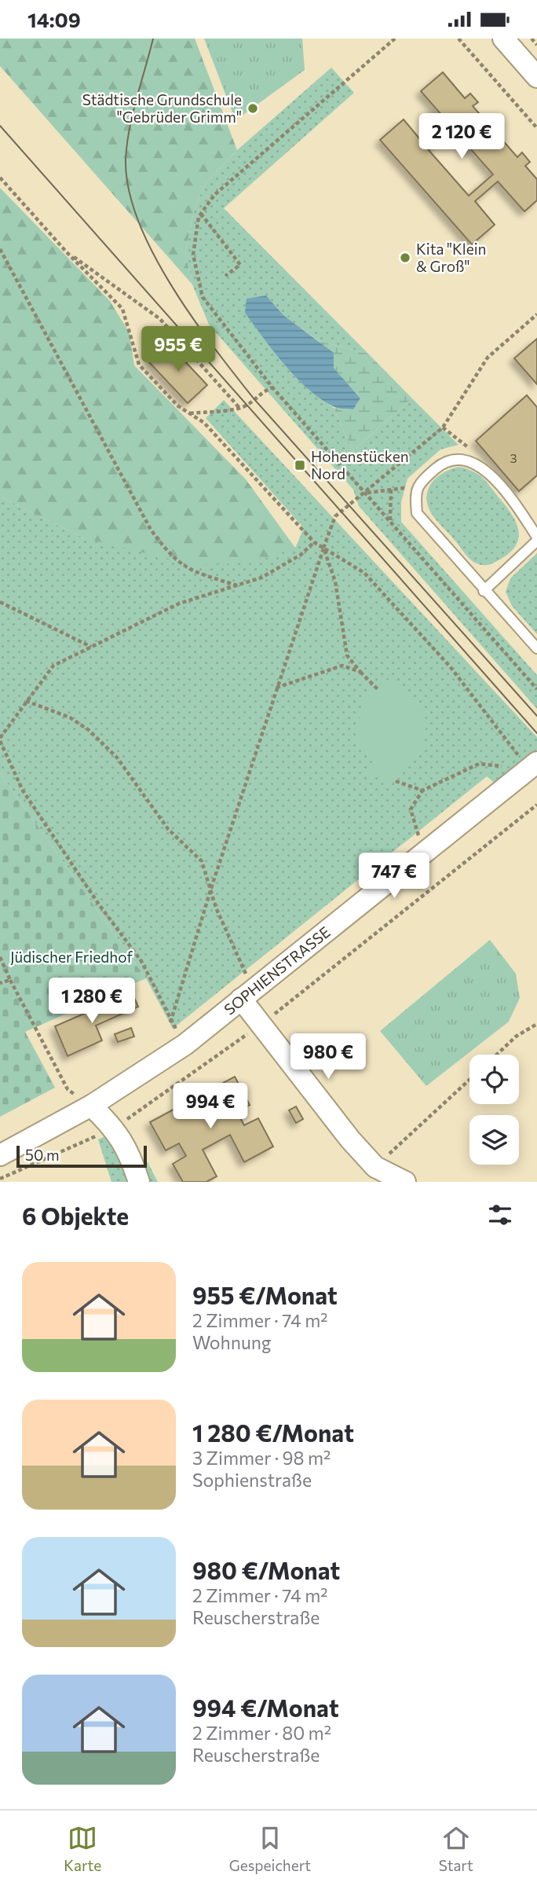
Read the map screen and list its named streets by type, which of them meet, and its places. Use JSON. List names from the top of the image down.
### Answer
{
  "streets": {
    "street": ["SOPHIENSTRASSE"]
  },
  "parks": ["Jüdischer Friedhof"],
  "places": {
    "other": ["Städtische Grundschule \"Gebrüder Grimm\"", "Kita \"Klein & Groß\""],
    "transit": ["Hohenstücken Nord"]
  },
  "house_numbers": ["3"],
  "scale_bar": "50 m",
  "page": {
    "status": "14:09",
    "price": [
      "2 120 €",
      "955 €",
      "747 €",
      "1 280 €",
      "980 €",
      "994 €"
    ],
    "scale": "50 m",
    "heading": "6 Objekte",
    "list": [
      {
        "name": "955 €/Monat",
        "note": "2 Zimmer · 74 m² · Wohnung"
      },
      {
        "name": "1 280 €/Monat",
        "note": "3 Zimmer · 98 m² · Sophienstraße"
      },
      {
        "name": "980 €/Monat",
        "note": "2 Zimmer · 74 m² · Reuscherstraße"
      },
      {
        "name": "994 €/Monat",
        "note": "2 Zimmer · 80 m² · Reuscherstraße"
      }
    ],
    "tabs": ["Karte", "Gespeichert", "Start"]
  }
}
